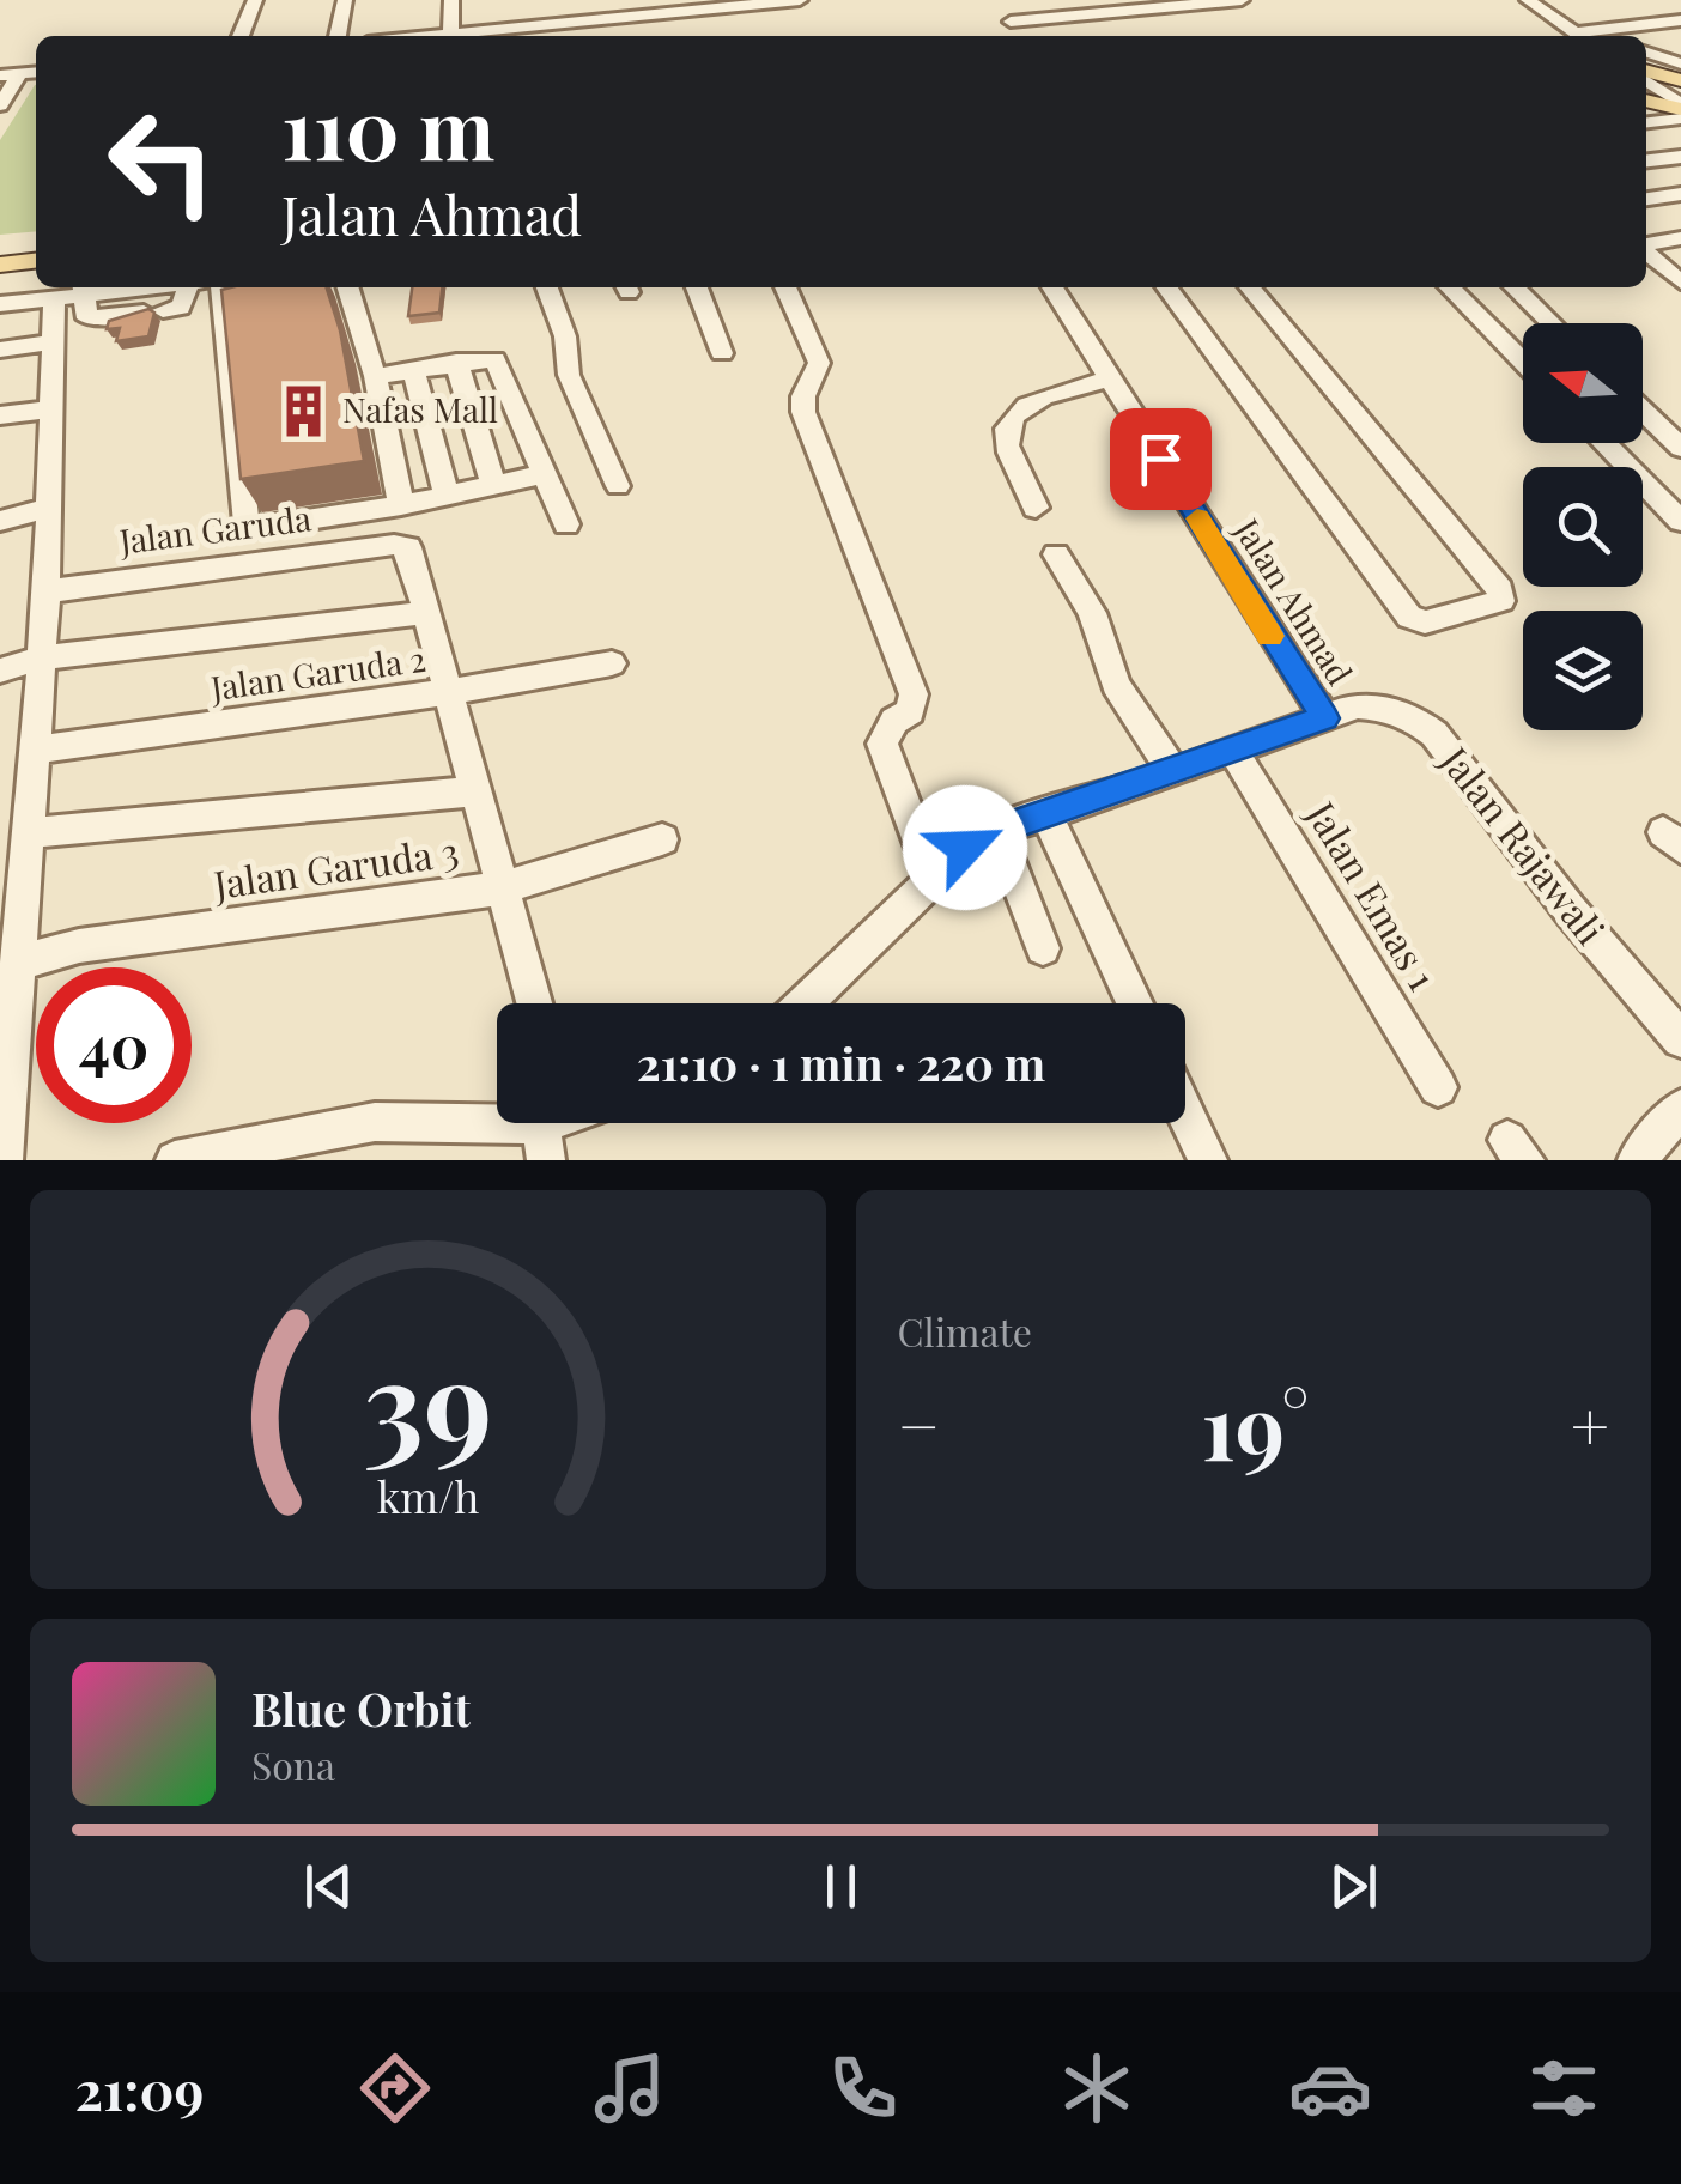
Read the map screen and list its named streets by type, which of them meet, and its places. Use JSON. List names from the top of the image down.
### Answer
{
  "streets": {
    "street": [
      "Jalan Garuda",
      "Jalan Ahmad",
      "Jalan Garuda 2",
      "Jalan Rajawali",
      "Jalan Garuda 3",
      "Jalan Emas 1"
    ]
  },
  "crossings": [
    ["Jalan Ahmad", "Jalan Rajawali"],
    ["Jalan Rajawali", "Jalan Emas 1"]
  ],
  "places": {
    "building": ["Nafas Mall"]
  },
  "north": "left",
  "page": {
    "turn": ["110 m", "Jalan Ahmad"],
    "limit": "40",
    "trip": "21:10 · 1 min · 220 m",
    "tile": "Climate",
    "heat": ["−", "19°", "+"],
    "song": ["Blue Orbit", "Sona"],
    "tabs": "21:09",
    "gauge": ["39", "km/h"]
  }
}
